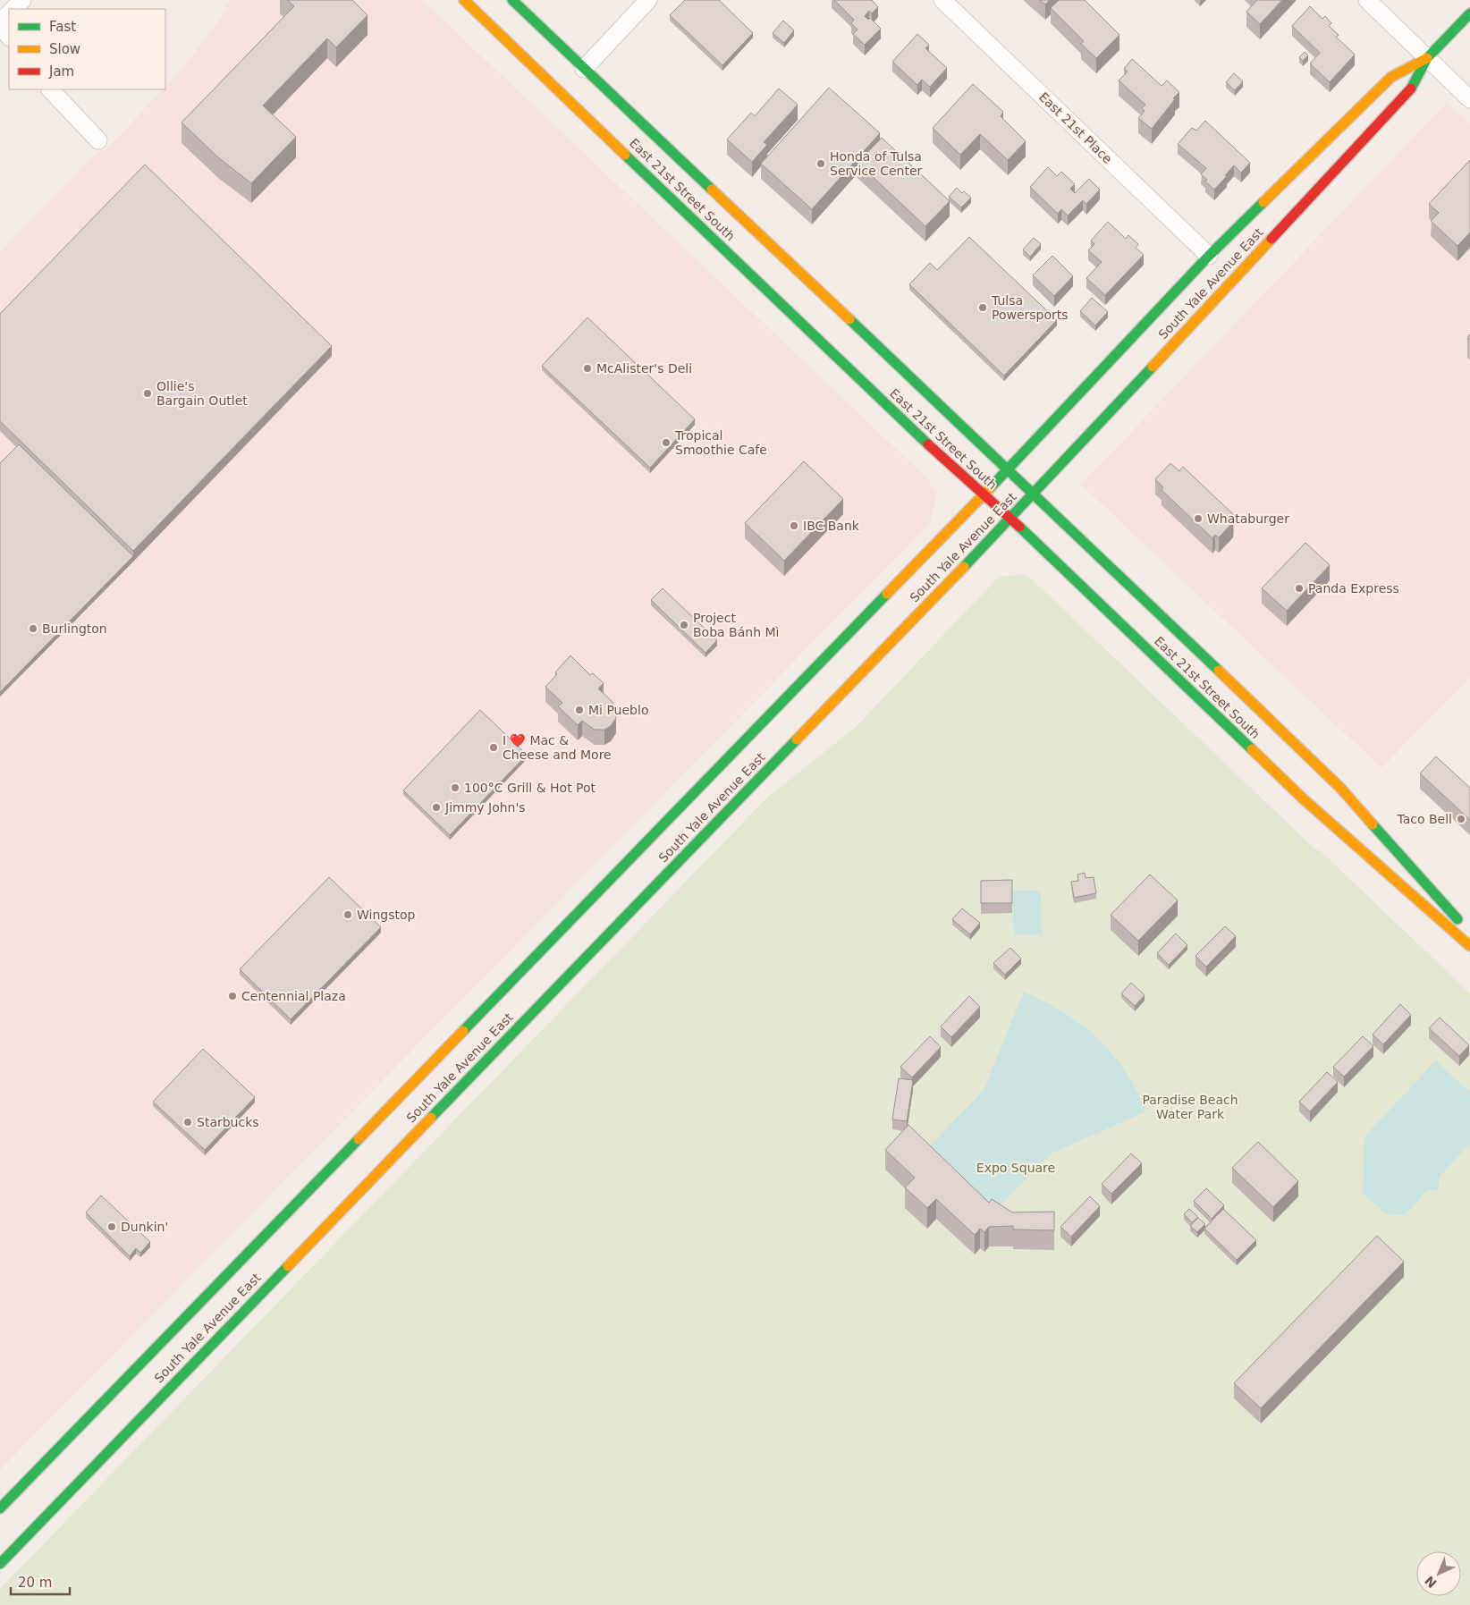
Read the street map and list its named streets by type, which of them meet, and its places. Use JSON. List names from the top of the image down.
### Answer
{
  "streets": {
    "main road": ["East 21st Street South", "South Yale Avenue East"],
    "street": ["East 21st Place"]
  },
  "crossings": [
    ["East 21st Place", "South Yale Avenue East"],
    ["East 21st Street South", "South Yale Avenue East"]
  ],
  "parks": ["Paradise Beach Water Park", "Expo Square"],
  "places": [
    "Honda of Tulsa Service Center",
    "Tulsa Powersports",
    "McAlister's Deli",
    "Ollie's Bargain Outlet",
    "Tropical Smoothie Cafe",
    "Whataburger",
    "IBC Bank",
    "Panda Express",
    "Project Boba Bánh Mì",
    "Burlington",
    "Mi Pueblo",
    "I ❤️ Mac & Cheese and More",
    "100°C Grill & Hot Pot",
    "Jimmy John's",
    "Taco Bell",
    "Wingstop",
    "Centennial Plaza",
    "Starbucks",
    "Dunkin'"
  ],
  "legend": ["Fast", "Slow", "Jam"],
  "scale_bar": "20 m",
  "north": "bottom left"
}
